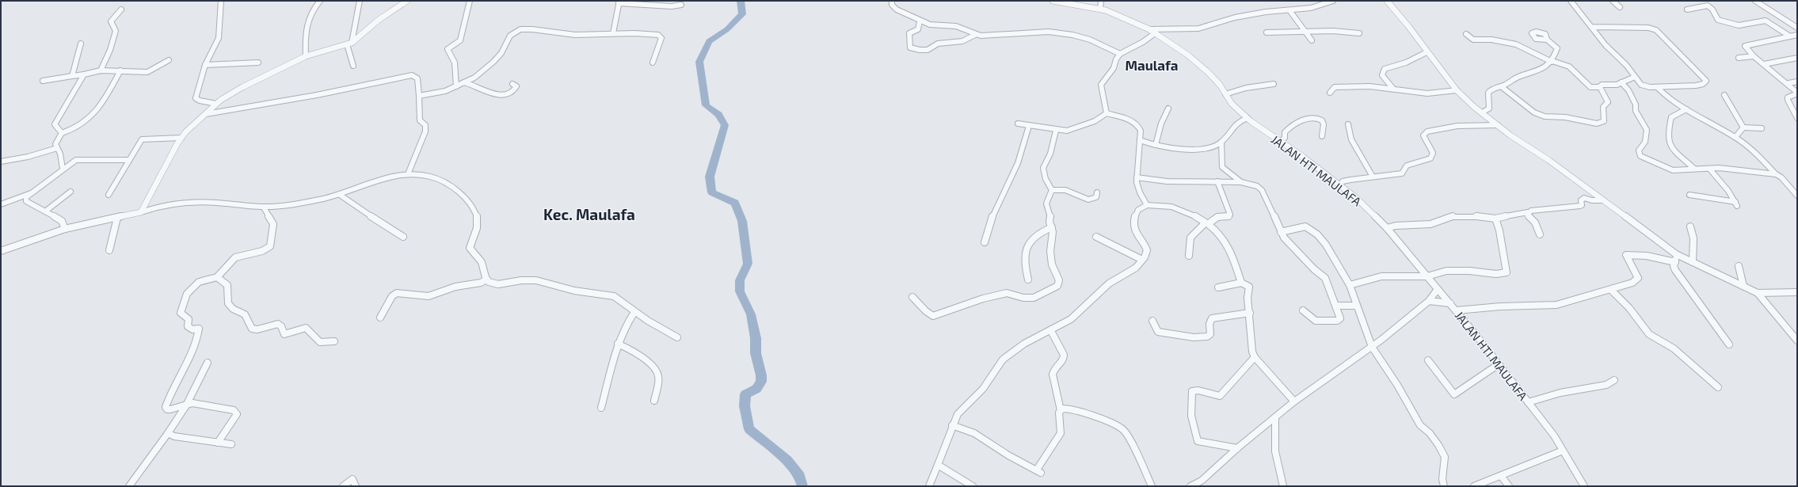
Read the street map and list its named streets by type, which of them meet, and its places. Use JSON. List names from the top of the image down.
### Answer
{
  "streets": {
    "street": ["JALAN HTI MAULAFA"]
  },
  "districts": ["Maulafa", "Kec. Maulafa"]
}
